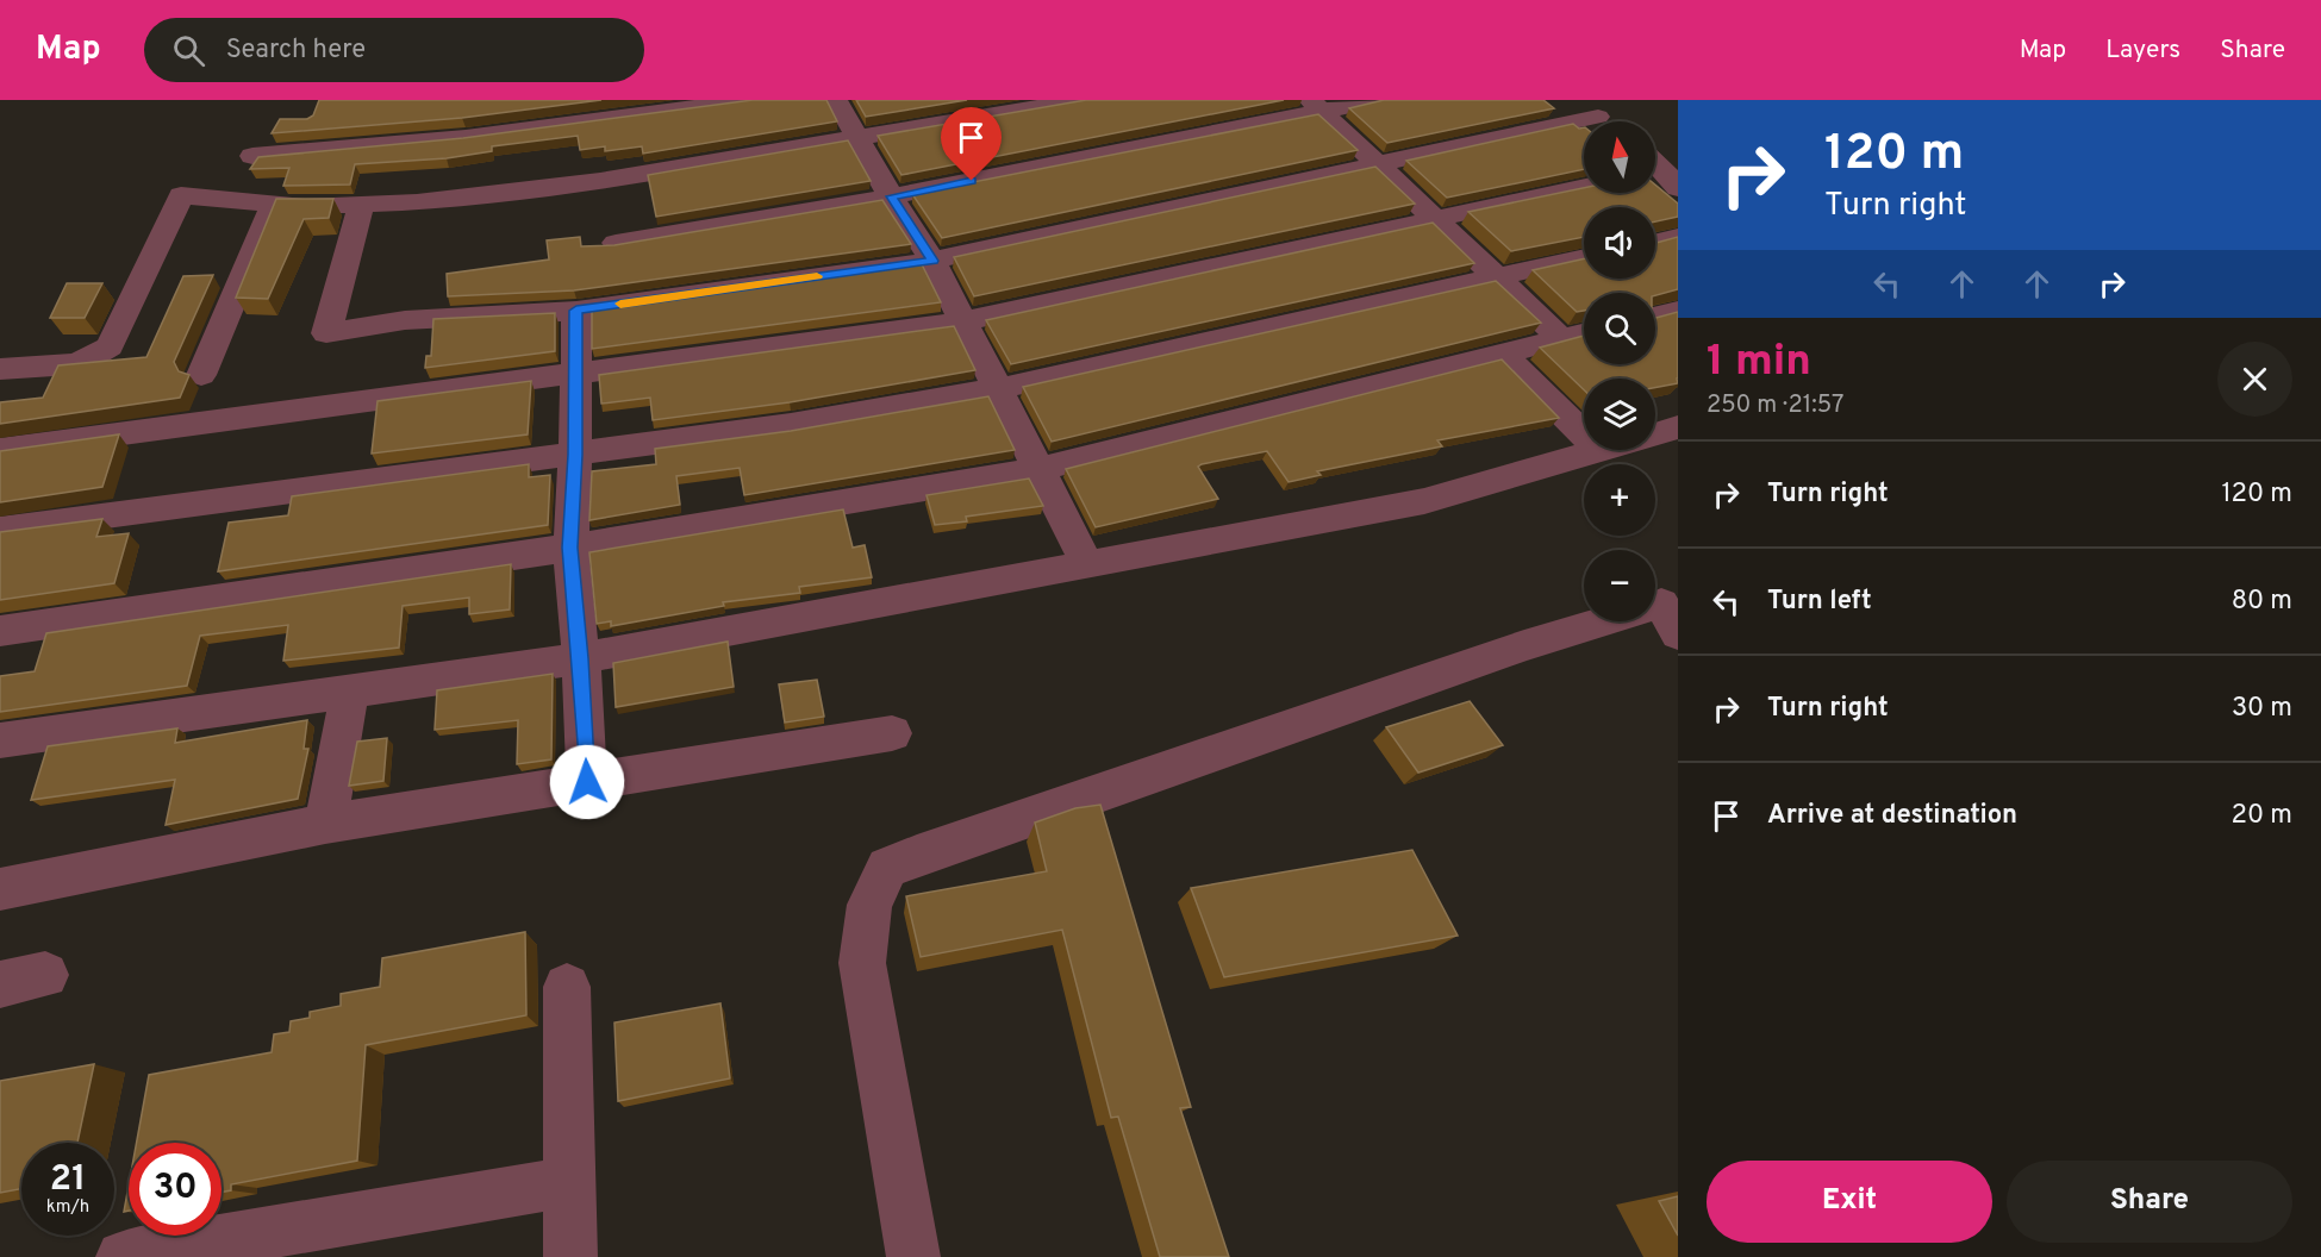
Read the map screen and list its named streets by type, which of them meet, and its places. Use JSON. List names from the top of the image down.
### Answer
{
  "north": "top",
  "page": {
    "header": "Map",
    "search": "Search here",
    "nav": ["Map", "Layers", "Share"],
    "turn": ["120 m", "Turn right"],
    "map_buttons": ["+", "−"],
    "heading": ["1 min", "250 m · 21:57"],
    "list": [
      {
        "name": "Turn right",
        "value": "120 m"
      },
      {
        "name": "Turn left",
        "value": "80 m"
      },
      {
        "name": "Turn right",
        "value": "30 m"
      },
      {
        "name": "Arrive at destination",
        "value": "20 m"
      }
    ],
    "speed": "21 km/h",
    "limit": "30",
    "buttons": ["Exit", "Share"]
  }
}
